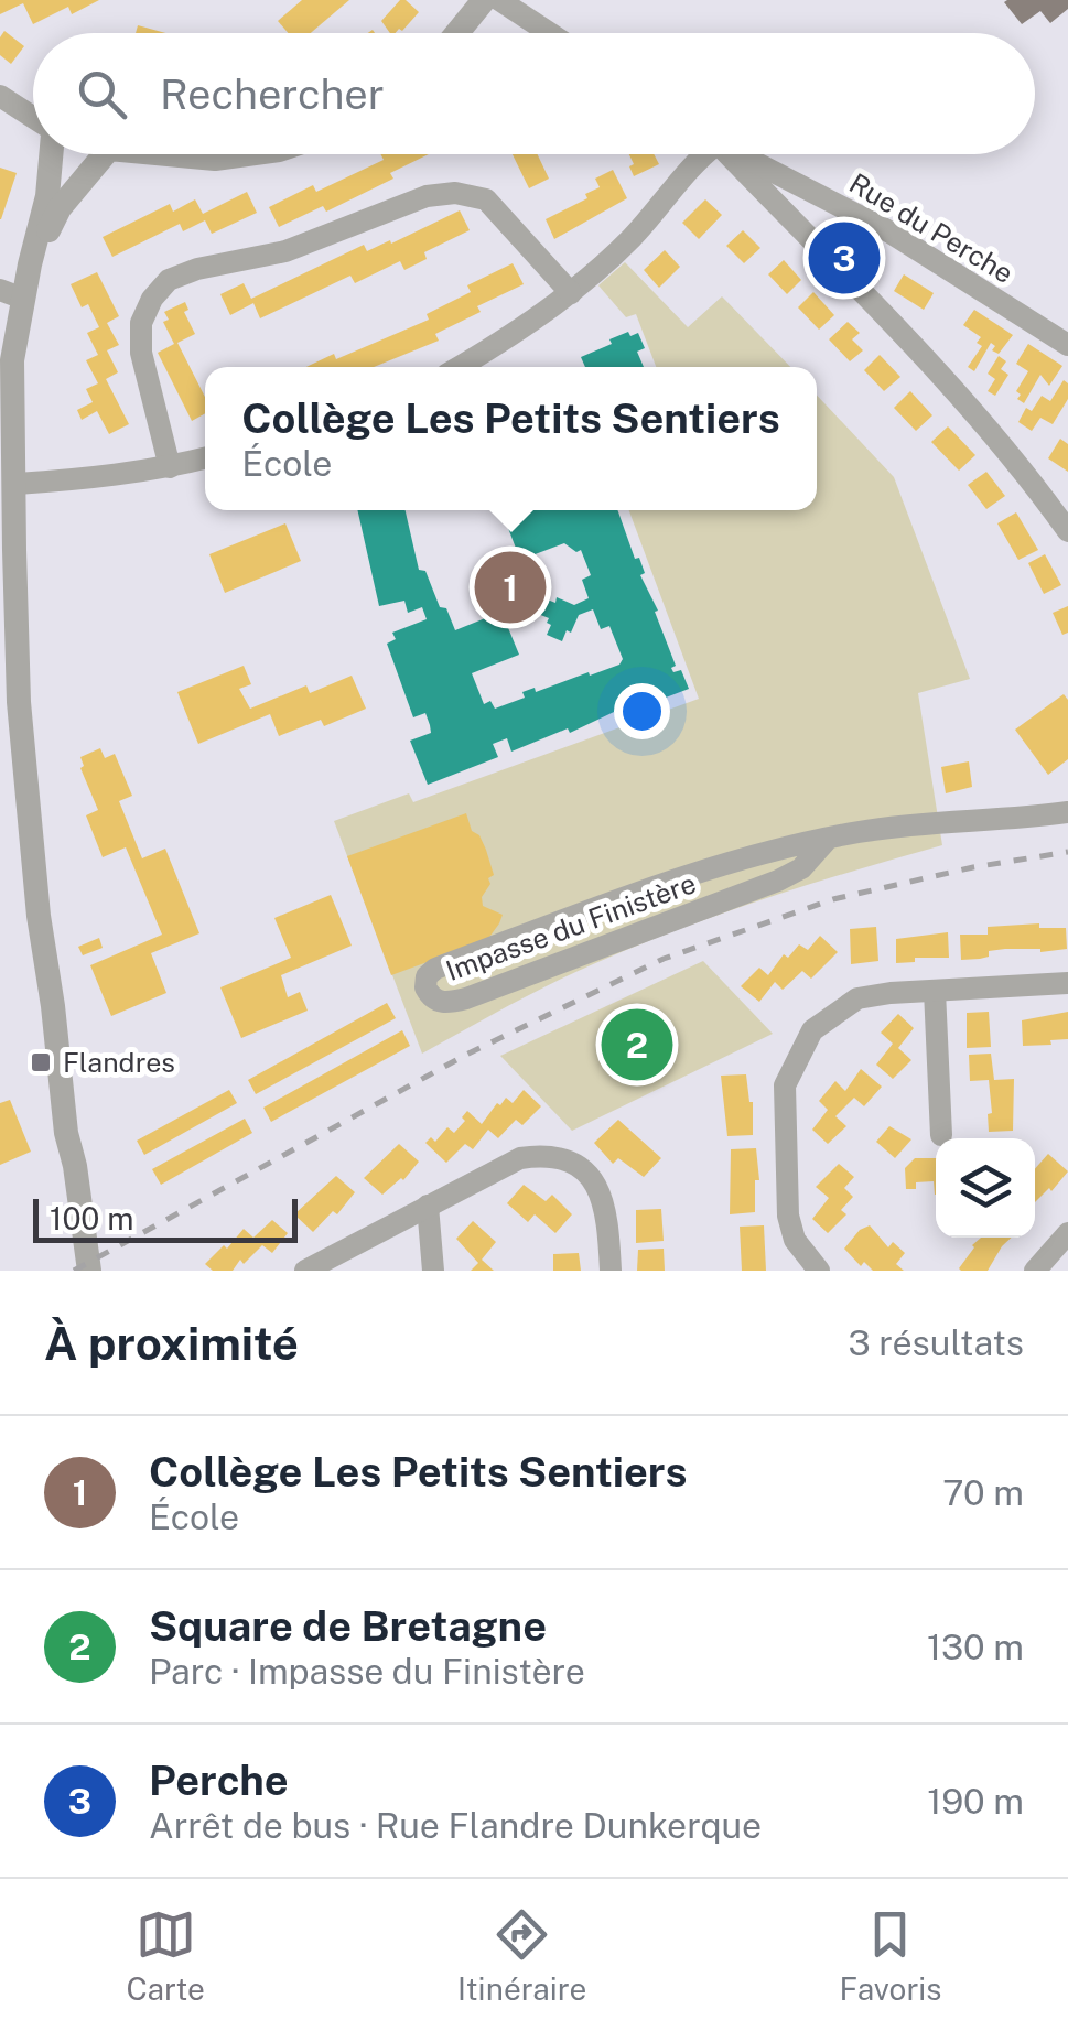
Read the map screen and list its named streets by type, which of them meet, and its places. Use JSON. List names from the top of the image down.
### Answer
{
  "streets": {
    "street": ["Rue du Perche", "Impasse du Finistère"]
  },
  "places": {
    "transit": ["Flandres"]
  },
  "scale_bar": "100 m",
  "page": {
    "search": "Rechercher",
    "pins": ["3", "1", "2"],
    "popup": ["Collège Les Petits Sentiers", "École"],
    "scale": "100 m",
    "heading": ["À proximité", "3 résultats"],
    "list": [
      {
        "mark": "1",
        "name": "Collège Les Petits Sentiers",
        "note": "École",
        "value": "70 m"
      },
      {
        "mark": "2",
        "name": "Square de Bretagne",
        "note": "Parc · Impasse du Finistère",
        "value": "130 m"
      },
      {
        "mark": "3",
        "name": "Perche",
        "note": "Arrêt de bus · Rue Flandre Dunkerque",
        "value": "190 m"
      }
    ],
    "nav": ["Carte", "Itinéraire", "Favoris"]
  }
}
